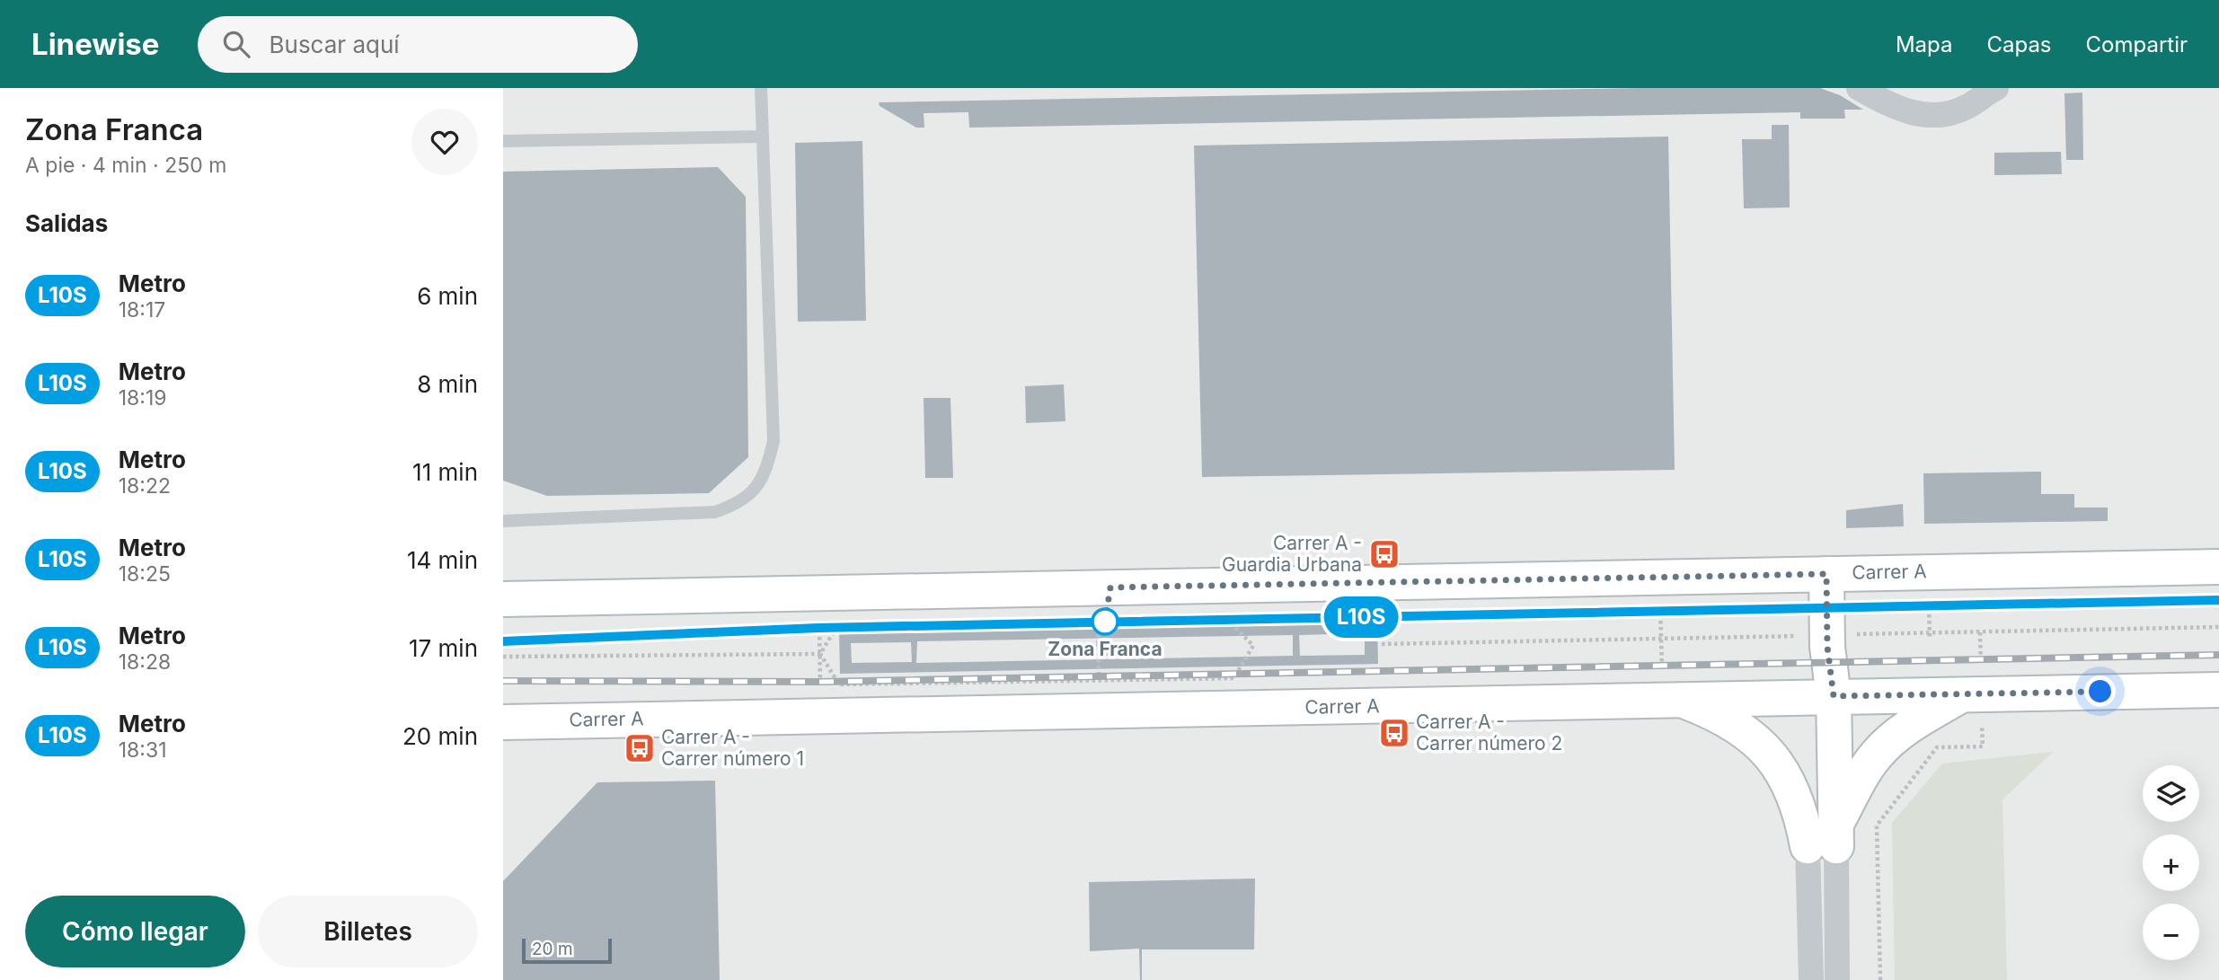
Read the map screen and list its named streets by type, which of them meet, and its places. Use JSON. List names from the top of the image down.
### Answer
{
  "streets": {
    "main road": ["Carrer A"]
  },
  "places": {
    "bus stop": ["Carrer A - Guardia Urbana", "Carrer A - Carrer número 2", "Carrer A - Carrer número 1"],
    "other": ["Zona Franca"]
  },
  "lines": ["metro line L10S"],
  "scale_bar": "20 m",
  "page": {
    "header": "Linewise",
    "search": "Buscar aquí",
    "nav": ["Mapa", "Capas", "Compartir"],
    "heading": [
      ["Zona Franca", "A pie · 4 min · 250 m"],
      "Salidas"
    ],
    "on_map": "L10S",
    "list": [
      {
        "mark": "L10S",
        "name": "Metro",
        "note": "18:17",
        "value": "6 min"
      },
      {
        "mark": "L10S",
        "name": "Metro",
        "note": "18:19",
        "value": "8 min"
      },
      {
        "mark": "L10S",
        "name": "Metro",
        "note": "18:22",
        "value": "11 min"
      },
      {
        "mark": "L10S",
        "name": "Metro",
        "note": "18:25",
        "value": "14 min"
      },
      {
        "mark": "L10S",
        "name": "Metro",
        "note": "18:28",
        "value": "17 min"
      },
      {
        "mark": "L10S",
        "name": "Metro",
        "note": "18:31",
        "value": "20 min"
      }
    ],
    "map_buttons": ["+", "−"],
    "buttons": ["Cómo llegar", "Billetes"],
    "scale": "20 m"
  }
}
